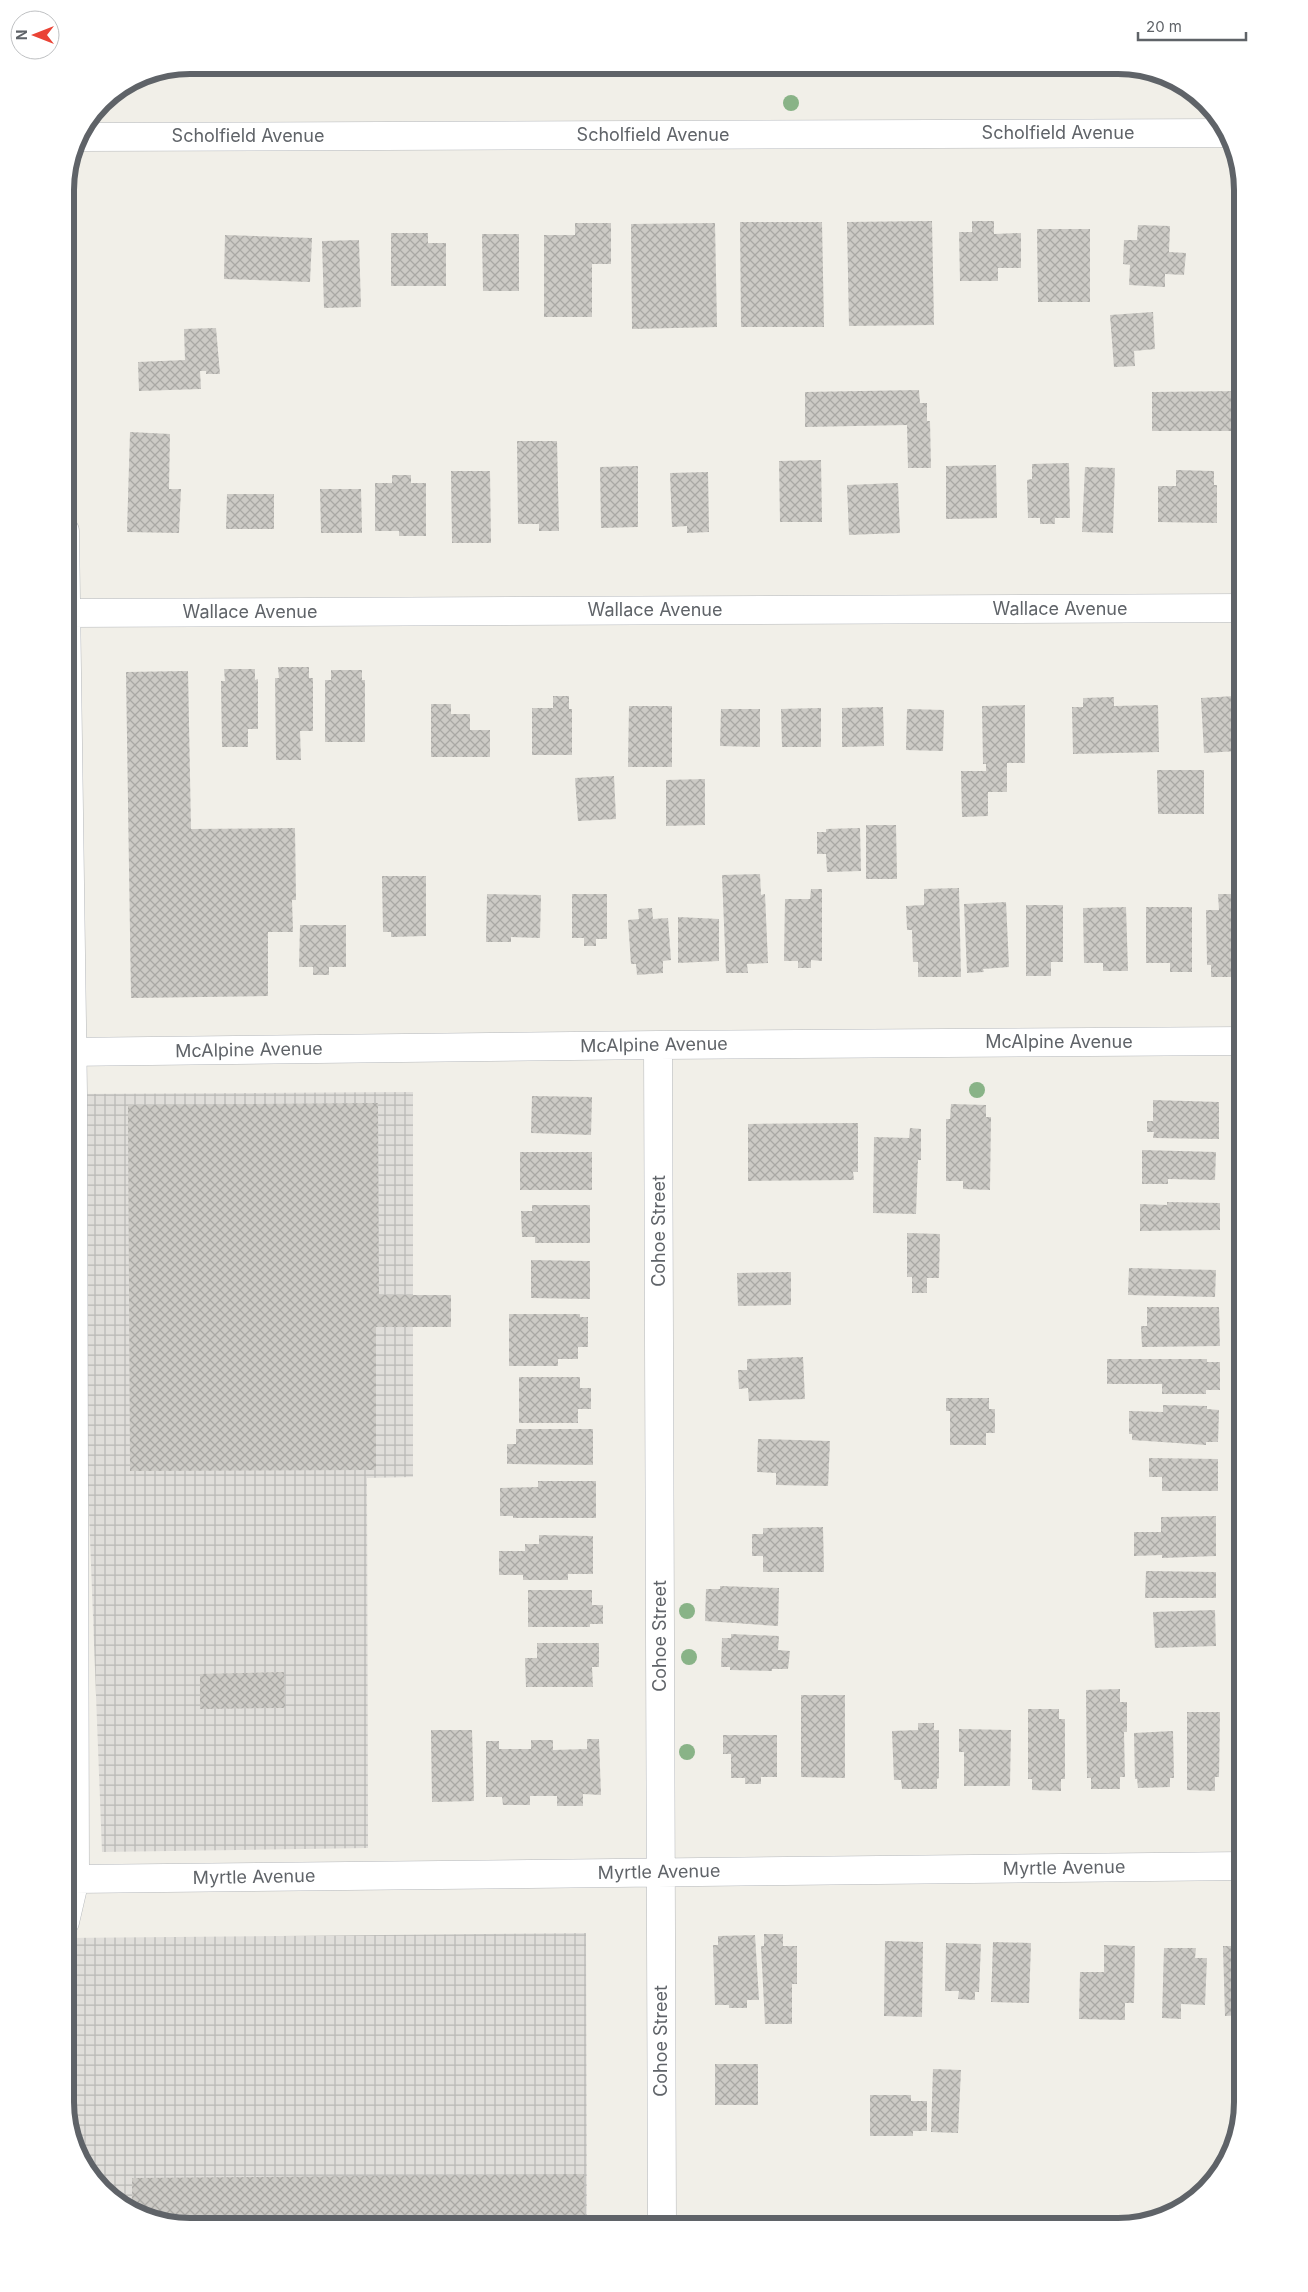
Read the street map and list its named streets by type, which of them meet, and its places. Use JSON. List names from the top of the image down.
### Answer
{
  "streets": {
    "street": [
      "Scholfield Avenue",
      "Wallace Avenue",
      "McAlpine Avenue",
      "Cohoe Street",
      "Myrtle Avenue"
    ]
  },
  "crossings": [
    ["McAlpine Avenue", "Cohoe Street"],
    ["Cohoe Street", "Myrtle Avenue"]
  ],
  "scale_bar": "20 m",
  "north": "left"
}
